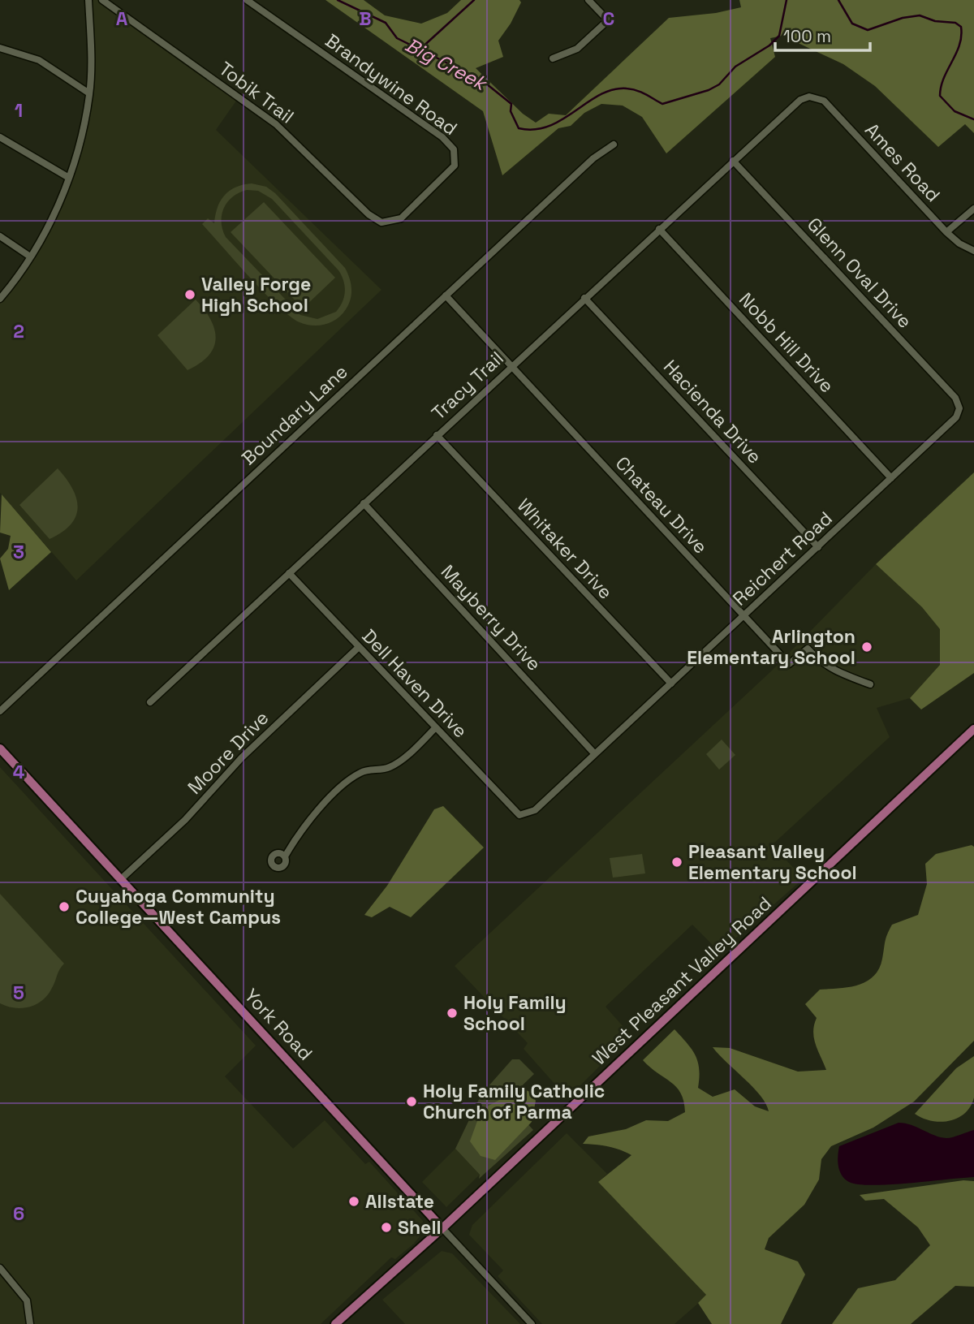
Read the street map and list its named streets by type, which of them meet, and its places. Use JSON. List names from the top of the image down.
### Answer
{
  "streets": {
    "main road": ["West Pleasant Valley Road", "York Road"],
    "street": [
      "Brandywine Road",
      "Tobik Trail",
      "Ames Road",
      "Glenn Oval Drive",
      "Nobb Hill Drive",
      "Tracy Trail",
      "Hacienda Drive",
      "Boundary Lane",
      "Chateau Drive",
      "Whitaker Drive",
      "Reichert Road",
      "Mayberry Drive",
      "Dell Haven Drive",
      "Moore Drive"
    ]
  },
  "crossings": [
    ["Brandywine Road", "Tobik Trail"],
    ["Ames Road", "Tracy Trail"],
    ["Glenn Oval Drive", "Tracy Trail"],
    ["Glenn Oval Drive", "Reichert Road"],
    ["Nobb Hill Drive", "Tracy Trail"],
    ["Nobb Hill Drive", "Reichert Road"],
    ["Tracy Trail", "Hacienda Drive"],
    ["Tracy Trail", "Chateau Drive"],
    ["Tracy Trail", "Whitaker Drive"],
    ["Tracy Trail", "Mayberry Drive"],
    ["Tracy Trail", "Dell Haven Drive"],
    ["Hacienda Drive", "Reichert Road"],
    ["Boundary Lane", "Chateau Drive"],
    ["Chateau Drive", "Reichert Road"],
    ["Whitaker Drive", "Reichert Road"],
    ["Reichert Road", "Mayberry Drive"],
    ["Reichert Road", "Dell Haven Drive"],
    ["Dell Haven Drive", "Moore Drive"],
    ["Moore Drive", "York Road"],
    ["West Pleasant Valley Road", "York Road"]
  ],
  "water": ["Big Creek"],
  "places": [
    "Valley Forge High School",
    "Arlington Elementary School",
    "Pleasant Valley Elementary School",
    "Cuyahoga Community College—West Campus",
    "Holy Family School",
    "Holy Family Catholic Church of Parma",
    "Allstate",
    "Shell"
  ],
  "scale_bar": "100 m",
  "grid": {
    "columns": ["A", "B", "C"],
    "rows": [
      "1",
      "2",
      "3",
      "4",
      "5",
      "6"
    ]
  }
}
